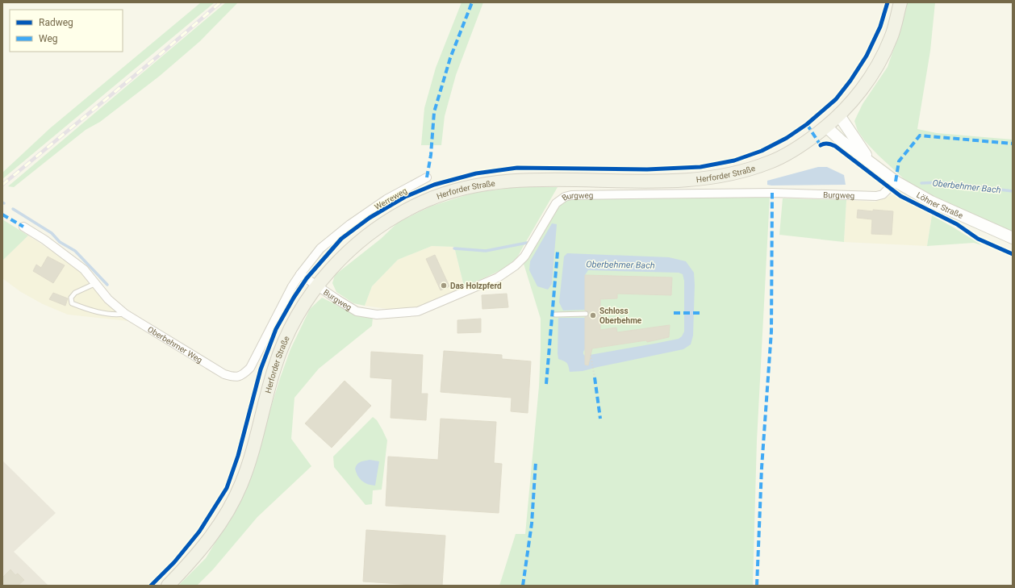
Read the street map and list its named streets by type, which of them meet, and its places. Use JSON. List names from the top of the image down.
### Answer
{
  "streets": {
    "main road": ["Herforder Straße", "Löhner Straße"],
    "street": ["Burgweg", "Werreweg", "Oberbehmer Weg"]
  },
  "crossings": [
    ["Herforder Straße", "Burgweg"],
    ["Herforder Straße", "Löhner Straße"],
    ["Burgweg", "Löhner Straße"],
    ["Werreweg", "Oberbehmer Weg"]
  ],
  "water": ["Oberbehmer Bach"],
  "places": ["Das Holzpferd", "Schloss Oberbehme"],
  "legend": ["Radweg", "Weg"]
}
